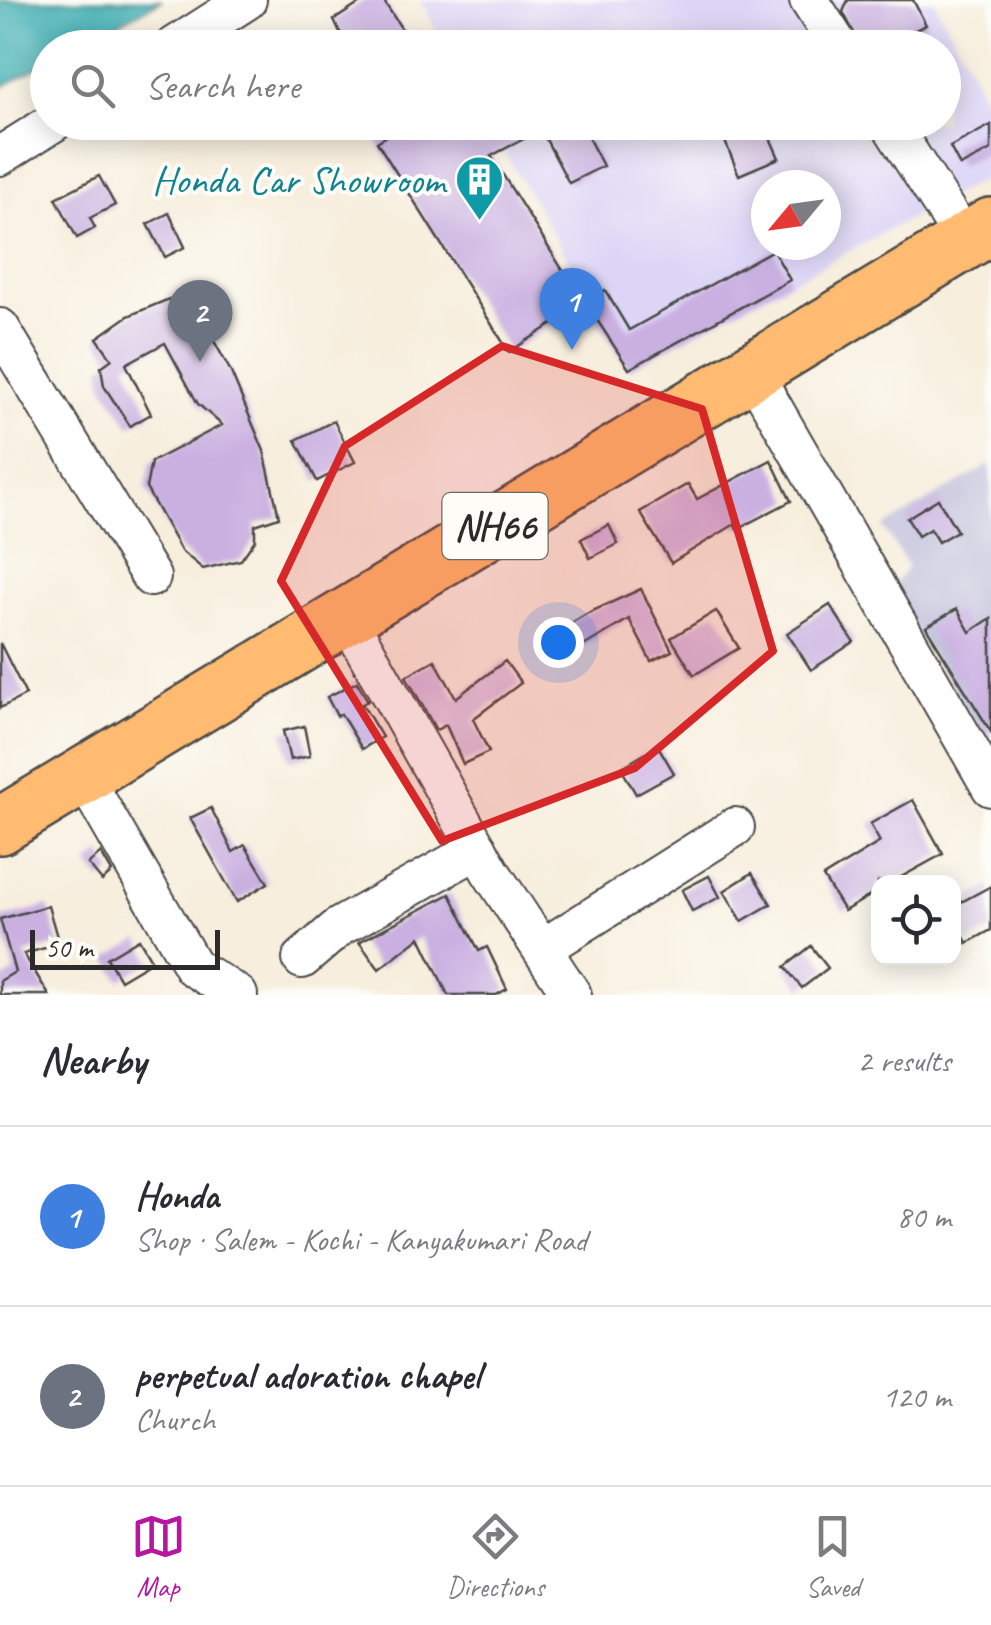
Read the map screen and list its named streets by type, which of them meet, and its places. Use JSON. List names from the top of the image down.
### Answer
{
  "streets": {
    "highway": ["NH66"]
  },
  "places": {
    "building": ["Honda Car Showroom"]
  },
  "scale_bar": "50 m",
  "north": "bottom left",
  "page": {
    "search": "Search here",
    "pins": ["1", "2"],
    "scale": "50 m",
    "heading": ["Nearby", "2 results"],
    "list": [
      {
        "mark": "1",
        "name": "Honda",
        "note": "Shop · Salem - Kochi - Kanyakumari Road",
        "value": "80 m"
      },
      {
        "mark": "2",
        "name": "perpetual adoration chapel",
        "note": "Church",
        "value": "120 m"
      }
    ],
    "nav": ["Map", "Directions", "Saved"]
  }
}
